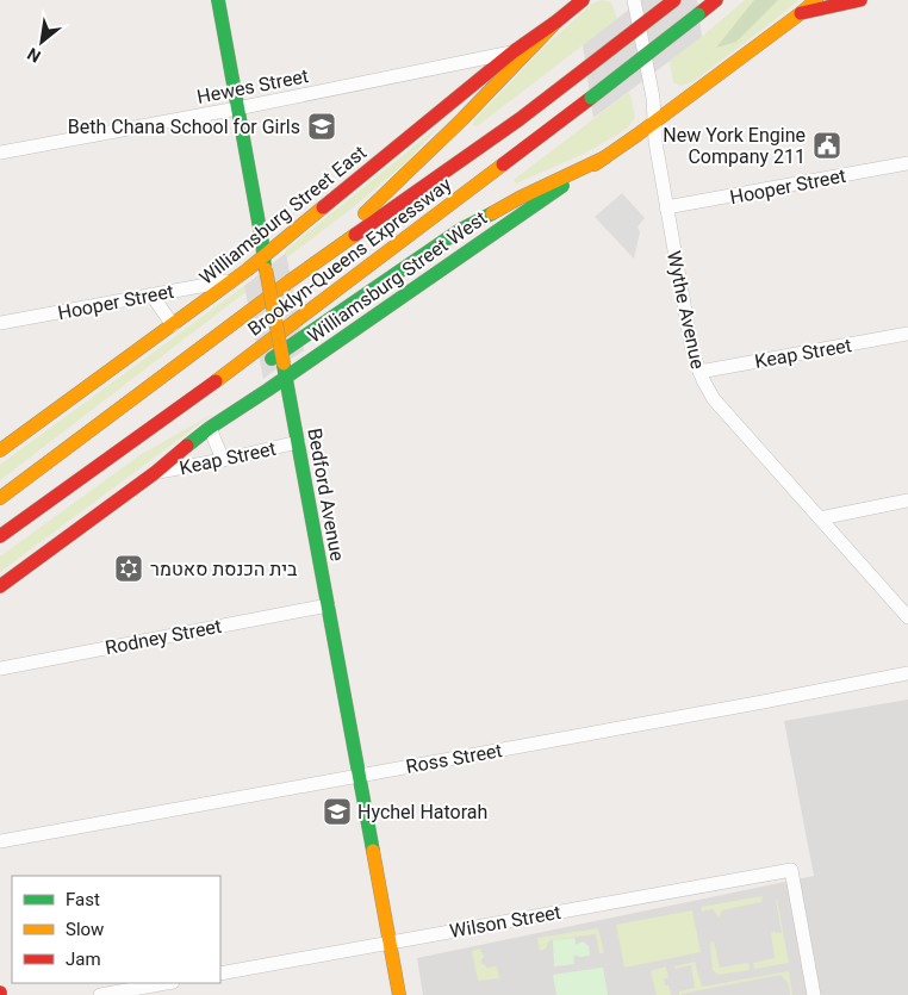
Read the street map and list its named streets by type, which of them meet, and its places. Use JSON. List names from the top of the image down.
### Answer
{
  "streets": {
    "main road": [
      "Williamsburg Street East",
      "Brooklyn-Queens Expressway",
      "Williamsburg Street West",
      "Bedford Avenue"
    ],
    "street": [
      "Hewes Street",
      "Hooper Street",
      "Wythe Avenue",
      "Keap Street",
      "Rodney Street",
      "Ross Street",
      "Wilson Street"
    ]
  },
  "crossings": [
    ["Hewes Street", "Williamsburg Street East"],
    ["Hewes Street", "Bedford Avenue"],
    ["Hooper Street", "Williamsburg Street East"],
    ["Hooper Street", "Wythe Avenue"],
    ["Williamsburg Street East", "Bedford Avenue"],
    ["Williamsburg Street West", "Wythe Avenue"],
    ["Williamsburg Street West", "Keap Street"],
    ["Williamsburg Street West", "Bedford Avenue"],
    ["Wythe Avenue", "Keap Street"],
    ["Keap Street", "Bedford Avenue"],
    ["Bedford Avenue", "Rodney Street"],
    ["Bedford Avenue", "Ross Street"],
    ["Bedford Avenue", "Wilson Street"]
  ],
  "places": {
    "school or university": ["Beth Chana School for Girls", "Hychel Hatorah"],
    "public building": ["New York Engine Company 211"],
    "synagogue": ["בית הכנסת סאטמר"]
  },
  "legend": ["Fast", "Slow", "Jam"],
  "north": "bottom left"
}
